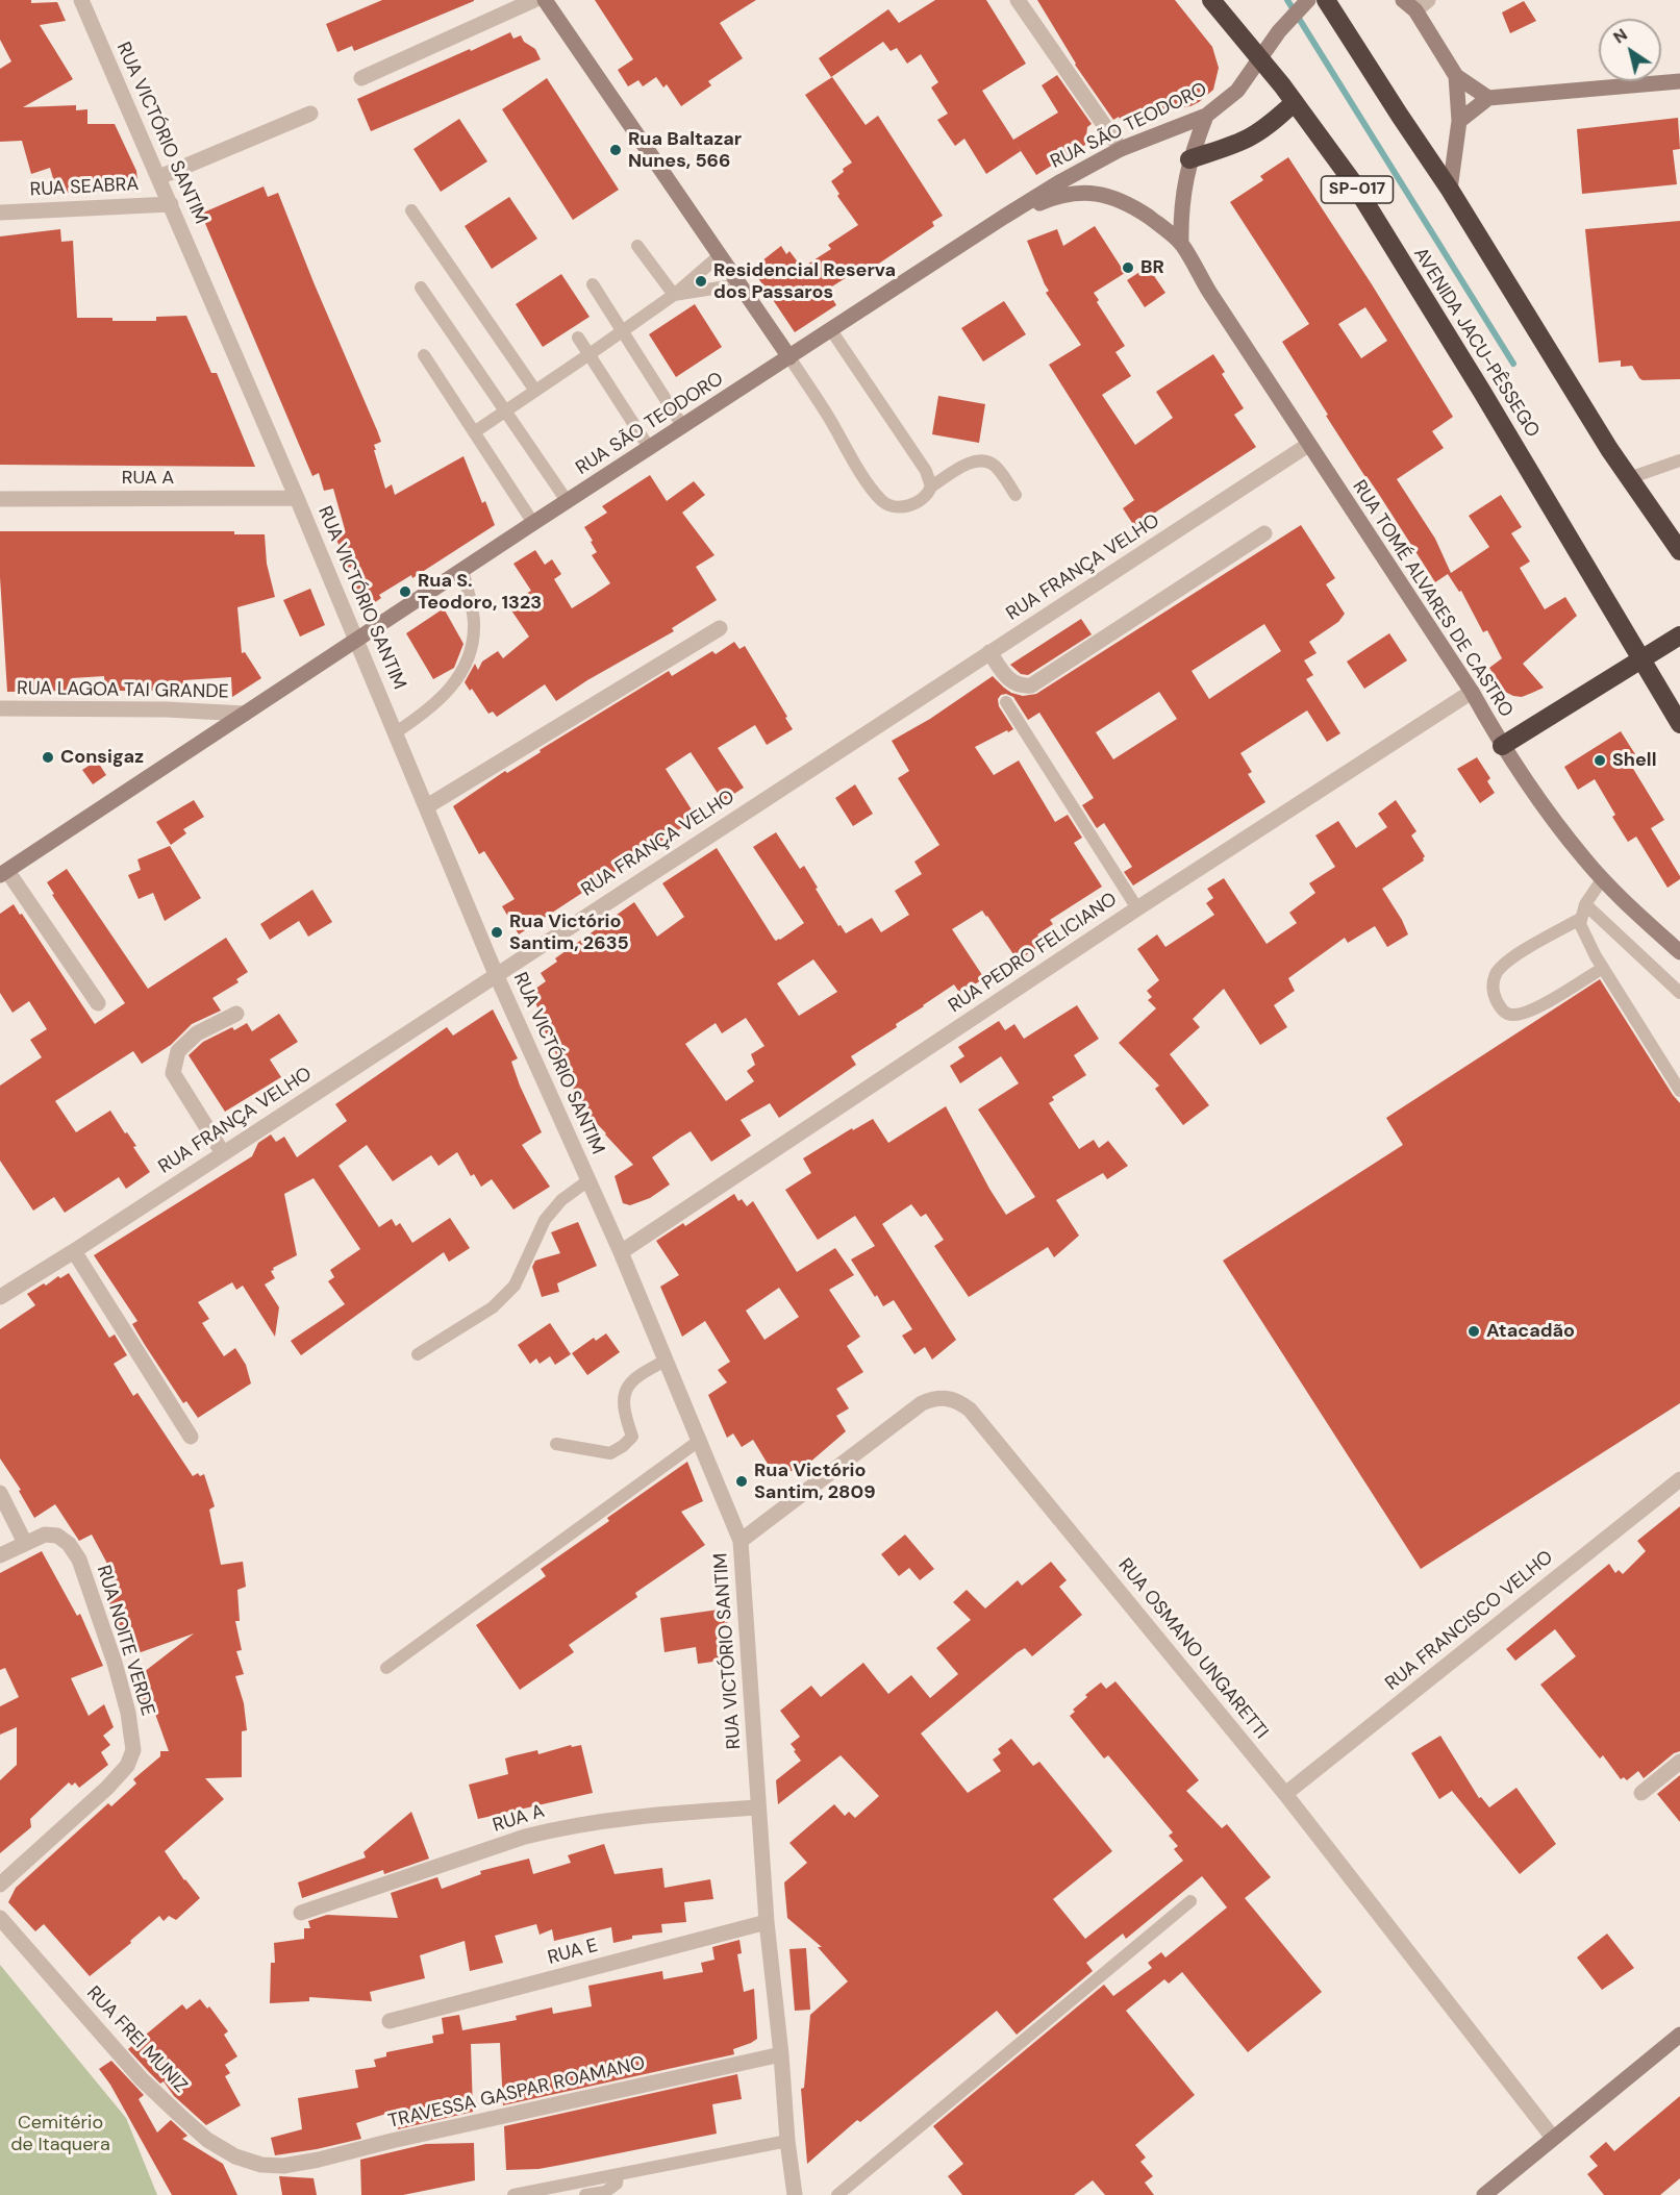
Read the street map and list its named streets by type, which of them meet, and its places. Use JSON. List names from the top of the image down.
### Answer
{
  "streets": {
    "highway": ["SP-017", "AVENIDA JACU-PÊSSEGO"],
    "main road": ["RUA SÃO TEODORO", "RUA TOMÉ ALVARES DE CASTRO"],
    "street": [
      "RUA VICTÓRIO SANTIM",
      "RUA SEABRA",
      "RUA A",
      "RUA FRANÇA VELHO",
      "RUA LAGOA TAI GRANDE",
      "RUA PEDRO FELICIANO",
      "RUA FRANCISCO VELHO",
      "RUA NOITE VERDE",
      "RUA OSMANO UNGARETTI",
      "RUA E",
      "RUA FREI MUNIZ",
      "TRAVESSA GASPAR ROAMANO"
    ]
  },
  "crossings": [
    ["RUA SÃO TEODORO", "RUA VICTÓRIO SANTIM"],
    ["RUA SÃO TEODORO", "AVENIDA JACU-PÊSSEGO"],
    ["RUA SÃO TEODORO", "RUA TOMÉ ALVARES DE CASTRO"],
    ["RUA SÃO TEODORO", "RUA LAGOA TAI GRANDE"],
    ["RUA VICTÓRIO SANTIM", "RUA SEABRA"],
    ["RUA VICTÓRIO SANTIM", "RUA A"],
    ["RUA VICTÓRIO SANTIM", "RUA FRANÇA VELHO"],
    ["RUA VICTÓRIO SANTIM", "RUA PEDRO FELICIANO"],
    ["RUA VICTÓRIO SANTIM", "RUA OSMANO UNGARETTI"],
    ["RUA VICTÓRIO SANTIM", "RUA E"],
    ["RUA VICTÓRIO SANTIM", "TRAVESSA GASPAR ROAMANO"],
    ["RUA FRANÇA VELHO", "RUA TOMÉ ALVARES DE CASTRO"],
    ["RUA TOMÉ ALVARES DE CASTRO", "RUA PEDRO FELICIANO"],
    ["RUA FRANCISCO VELHO", "RUA OSMANO UNGARETTI"],
    ["RUA FREI MUNIZ", "TRAVESSA GASPAR ROAMANO"]
  ],
  "parks": ["Cemitério de Itaquera"],
  "places": [
    "Rua Baltazar Nunes, 566",
    "BR",
    "Residencial Reserva dos Passaros",
    "Rua S. Teodoro, 1323",
    "Consigaz",
    "Shell",
    "Rua Victório Santim, 2635",
    "Atacadão",
    "Rua Victório Santim, 2809"
  ],
  "north": "top left"
}
